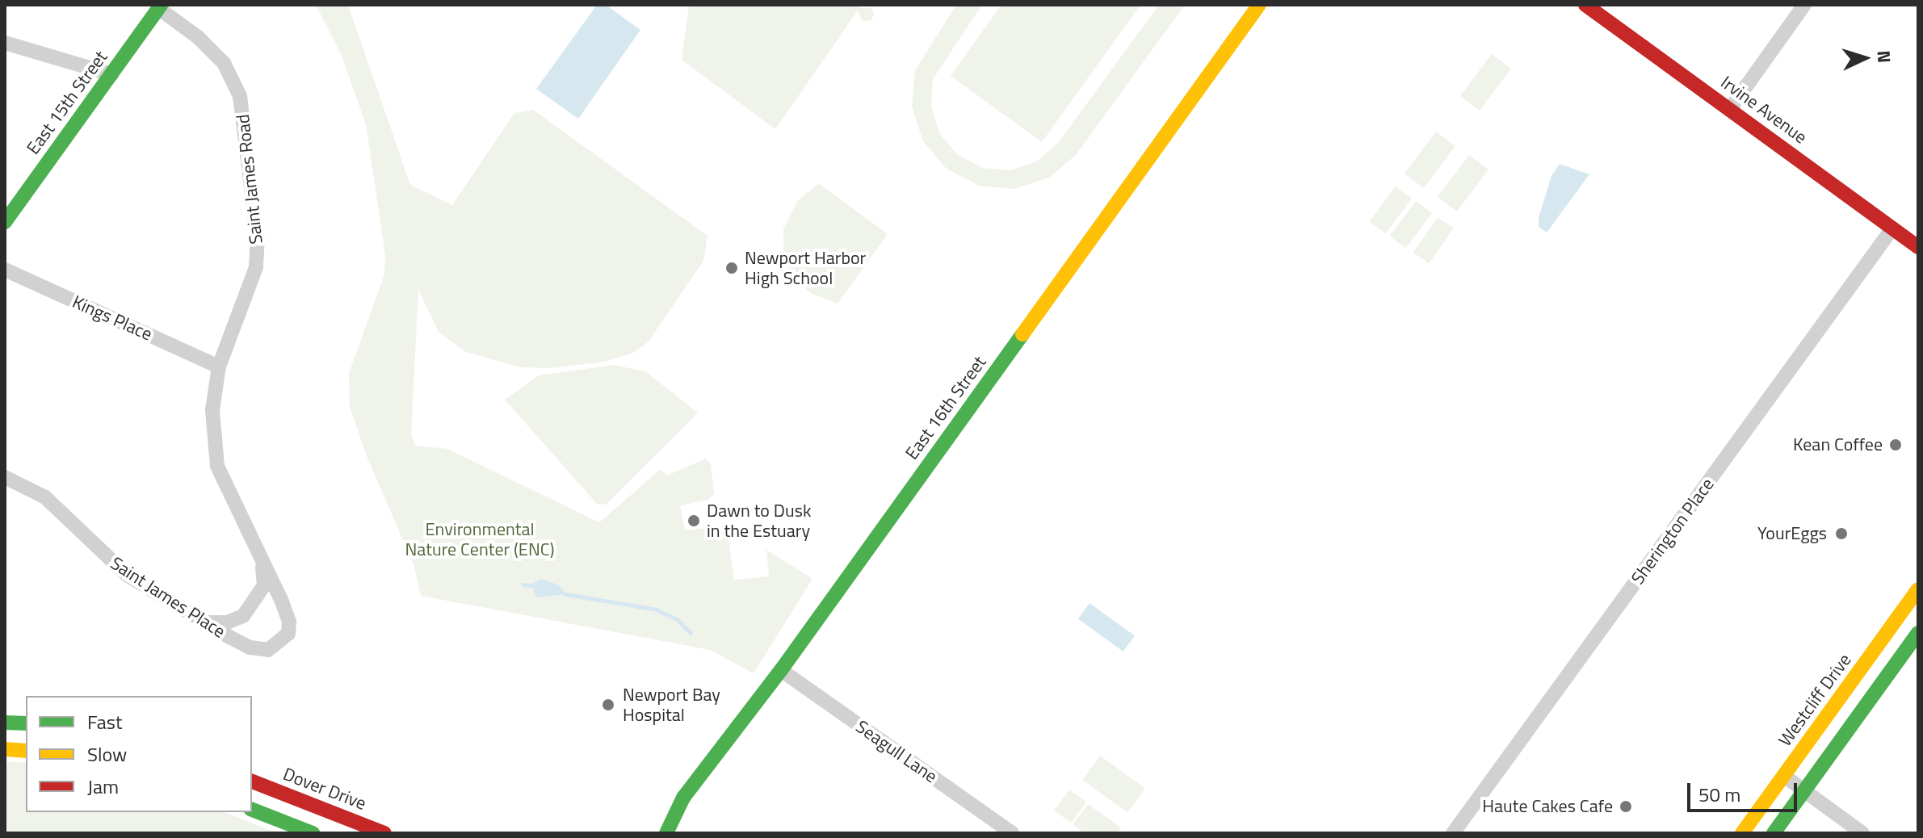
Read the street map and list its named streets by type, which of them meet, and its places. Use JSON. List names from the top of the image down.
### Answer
{
  "streets": {
    "street": [
      "East 15th Street",
      "Irvine Avenue",
      "Saint James Road",
      "Kings Place",
      "East 16th Street",
      "Sherington Place",
      "Saint James Place",
      "Westcliff Drive",
      "Seagull Lane",
      "Dover Drive"
    ]
  },
  "crossings": [
    ["East 15th Street", "Saint James Road"],
    ["Irvine Avenue", "Sherington Place"],
    ["Saint James Road", "Kings Place"],
    ["Saint James Road", "Saint James Place"],
    ["East 16th Street", "Seagull Lane"]
  ],
  "parks": ["Environmental Nature Center (ENC)"],
  "places": [
    "Newport Harbor High School",
    "Kean Coffee",
    "Dawn to Dusk in the Estuary",
    "YourEggs",
    "Newport Bay Hospital",
    "Haute Cakes Cafe"
  ],
  "legend": ["Fast", "Slow", "Jam"],
  "scale_bar": "50 m",
  "north": "right"
}
